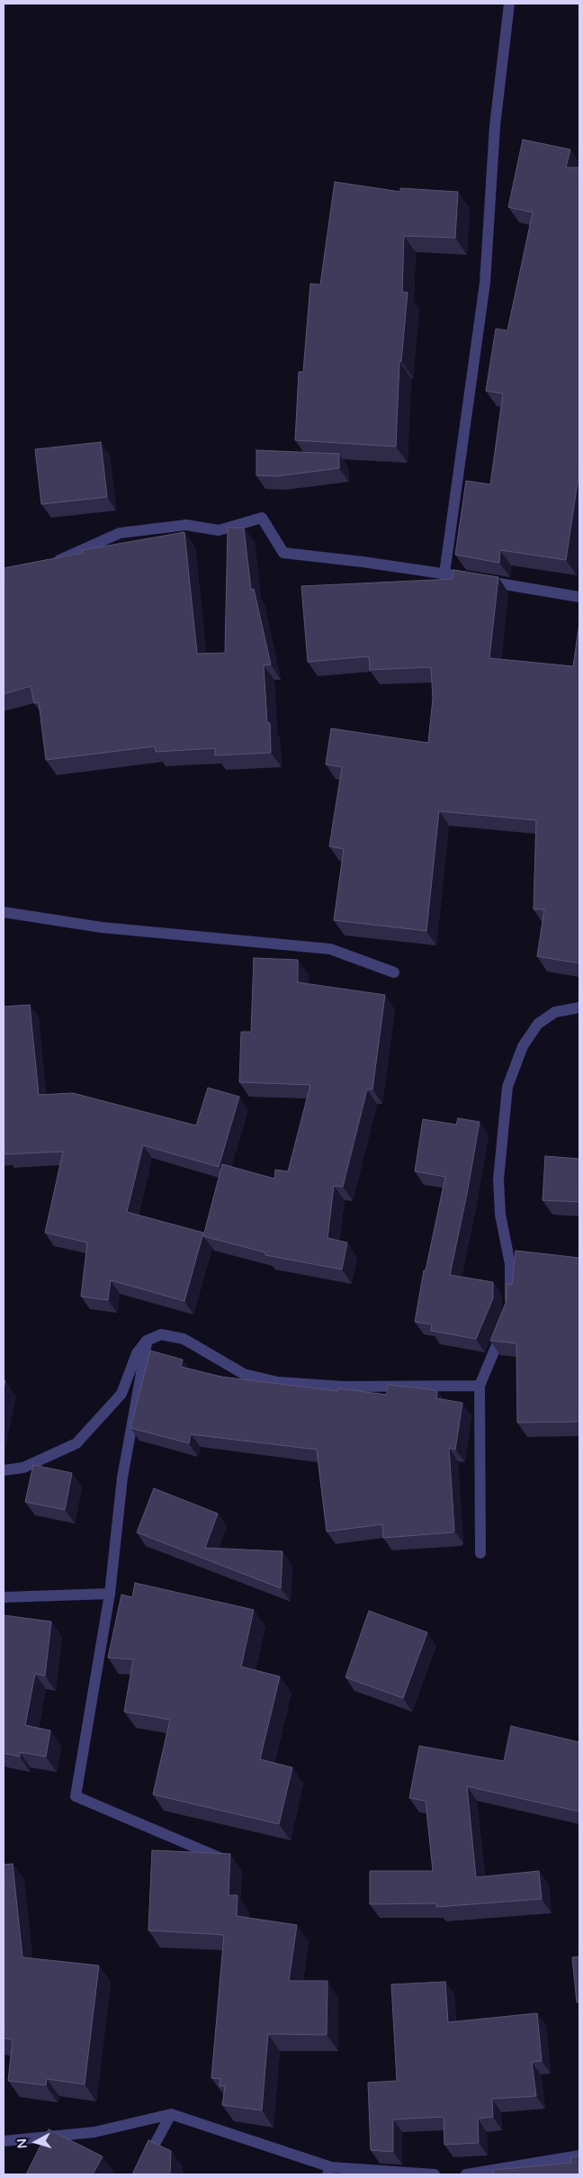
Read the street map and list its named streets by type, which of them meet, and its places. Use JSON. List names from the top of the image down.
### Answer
{
  "north": "left"
}
